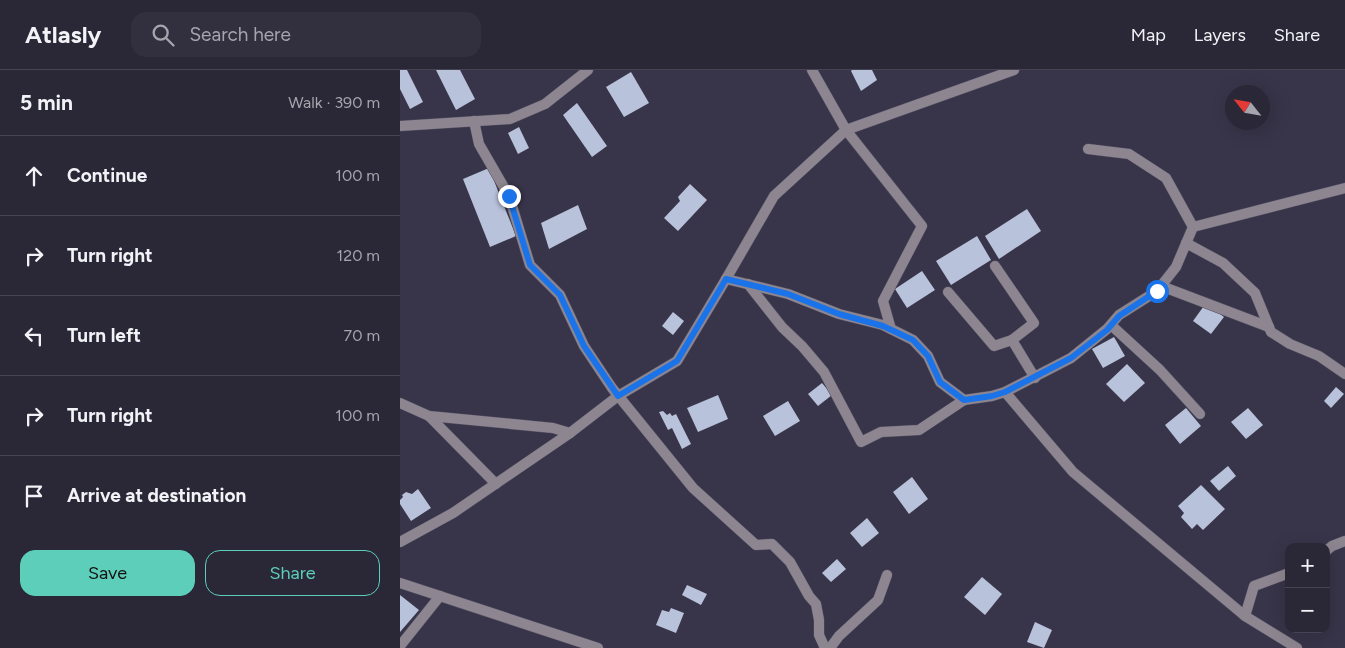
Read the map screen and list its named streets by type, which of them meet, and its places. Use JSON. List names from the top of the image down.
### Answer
{
  "north": "top left",
  "page": {
    "header": "Atlasly",
    "search": "Search here",
    "nav": ["Map", "Layers", "Share"],
    "heading": ["5 min", "Walk · 390 m"],
    "list": [
      ["Continue", "100 m"],
      ["Turn right", "120 m"],
      ["Turn left", "70 m"],
      ["Turn right", "100 m"],
      "Arrive at destination"
    ],
    "buttons": ["Save", "Share"],
    "map_buttons": ["+", "−"]
  }
}
